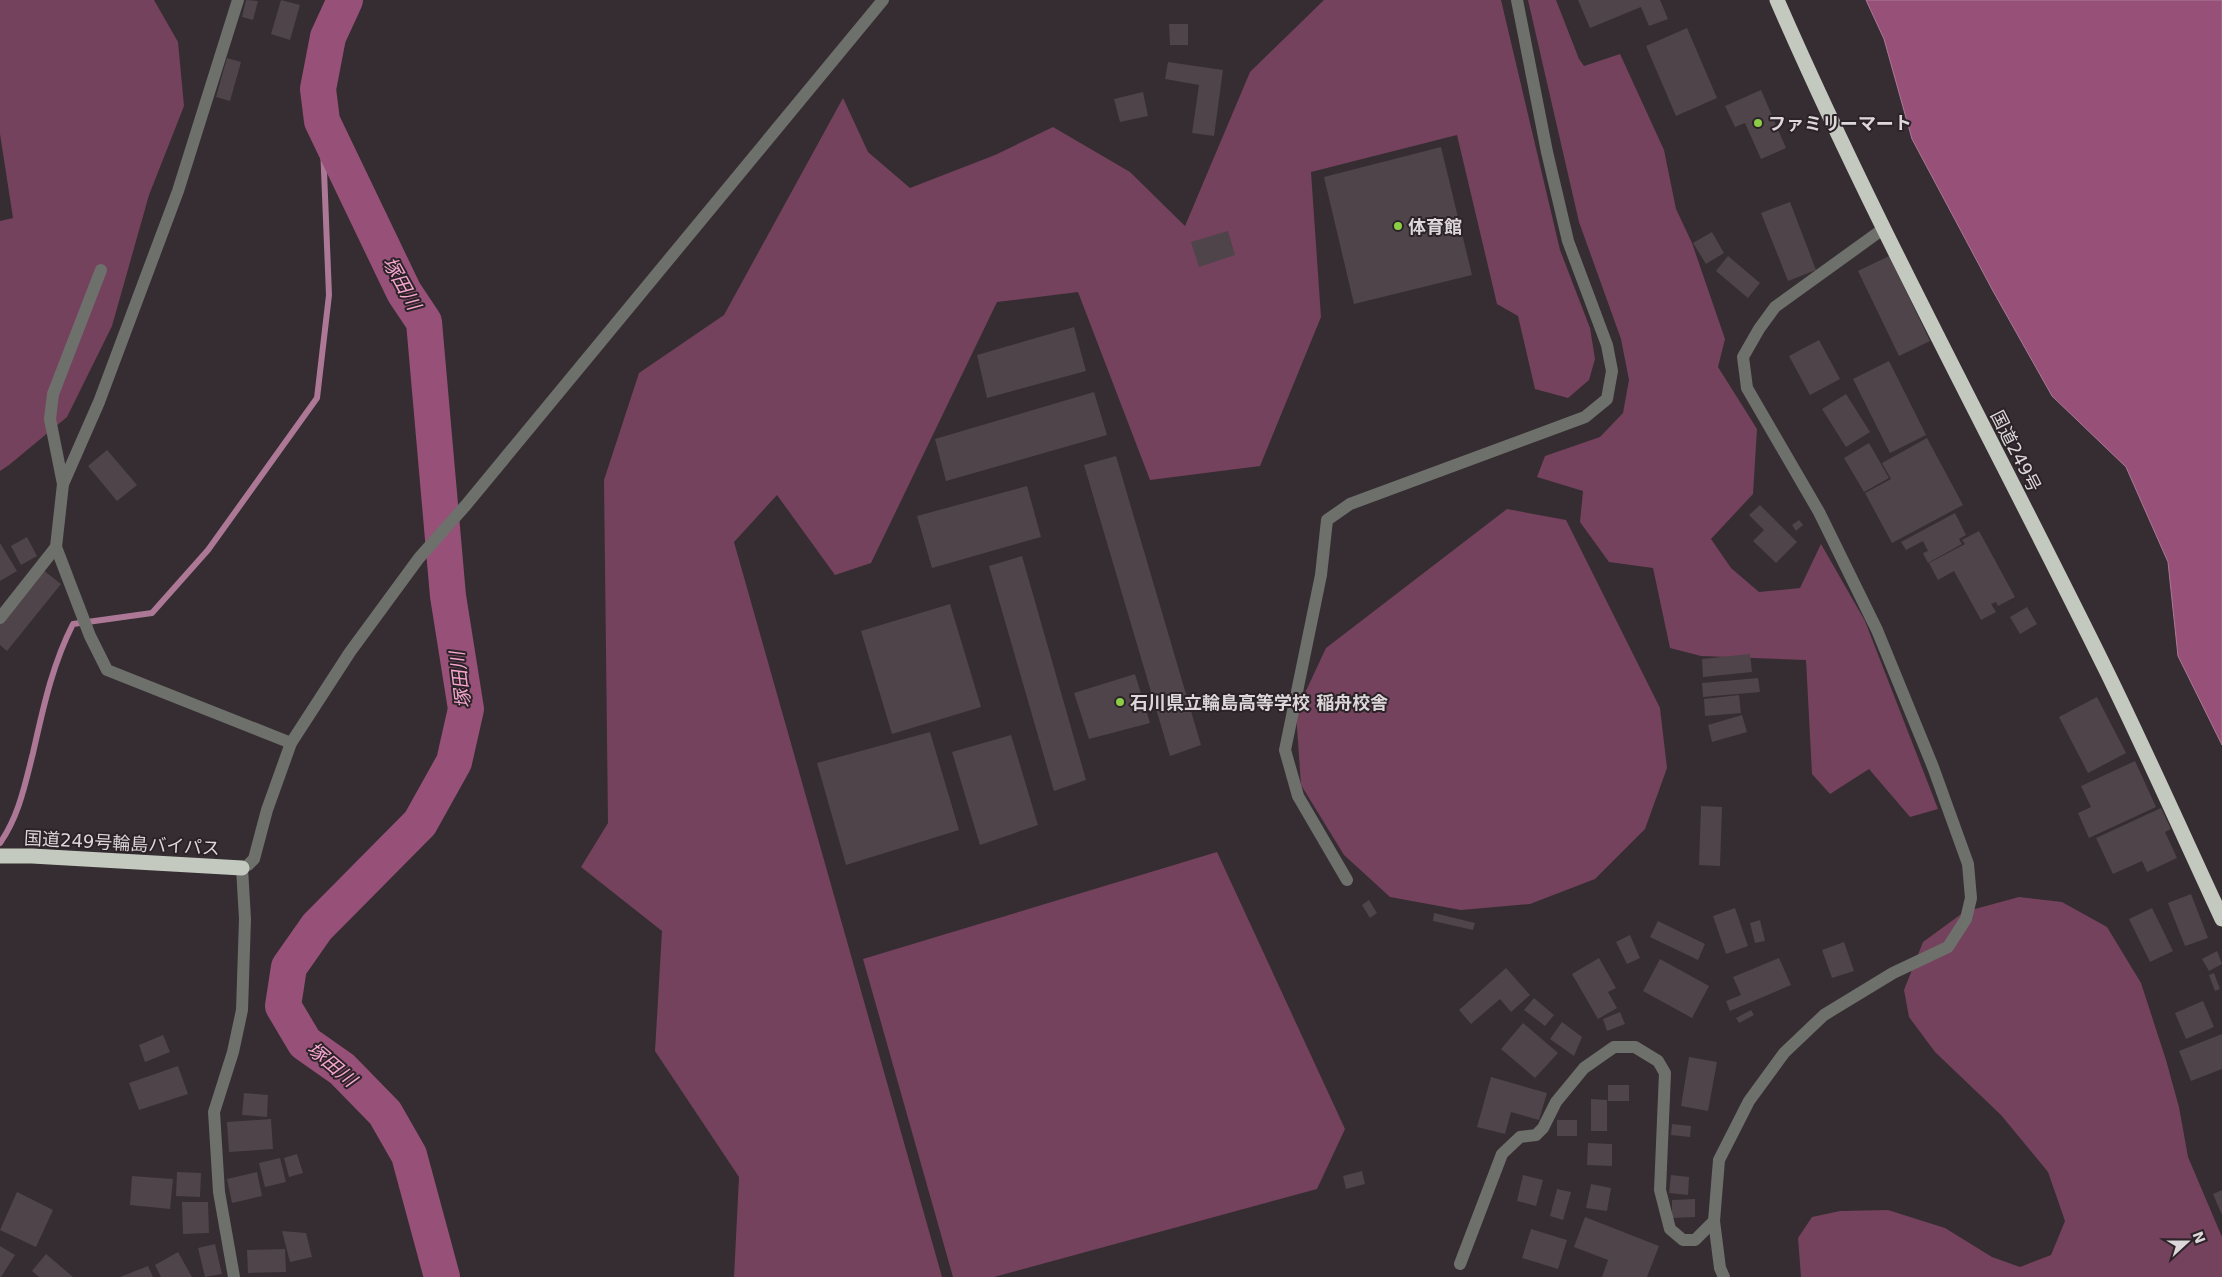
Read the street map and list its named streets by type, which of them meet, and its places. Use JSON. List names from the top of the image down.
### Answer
{
  "streets": {
    "highway": ["国道249号", "国道249号輪島バイパス"]
  },
  "water": ["塚田川"],
  "places": ["ファミリーマート", "体育館", "石川県立輪島高等学校 稲舟校舎"],
  "north": "right"
}
